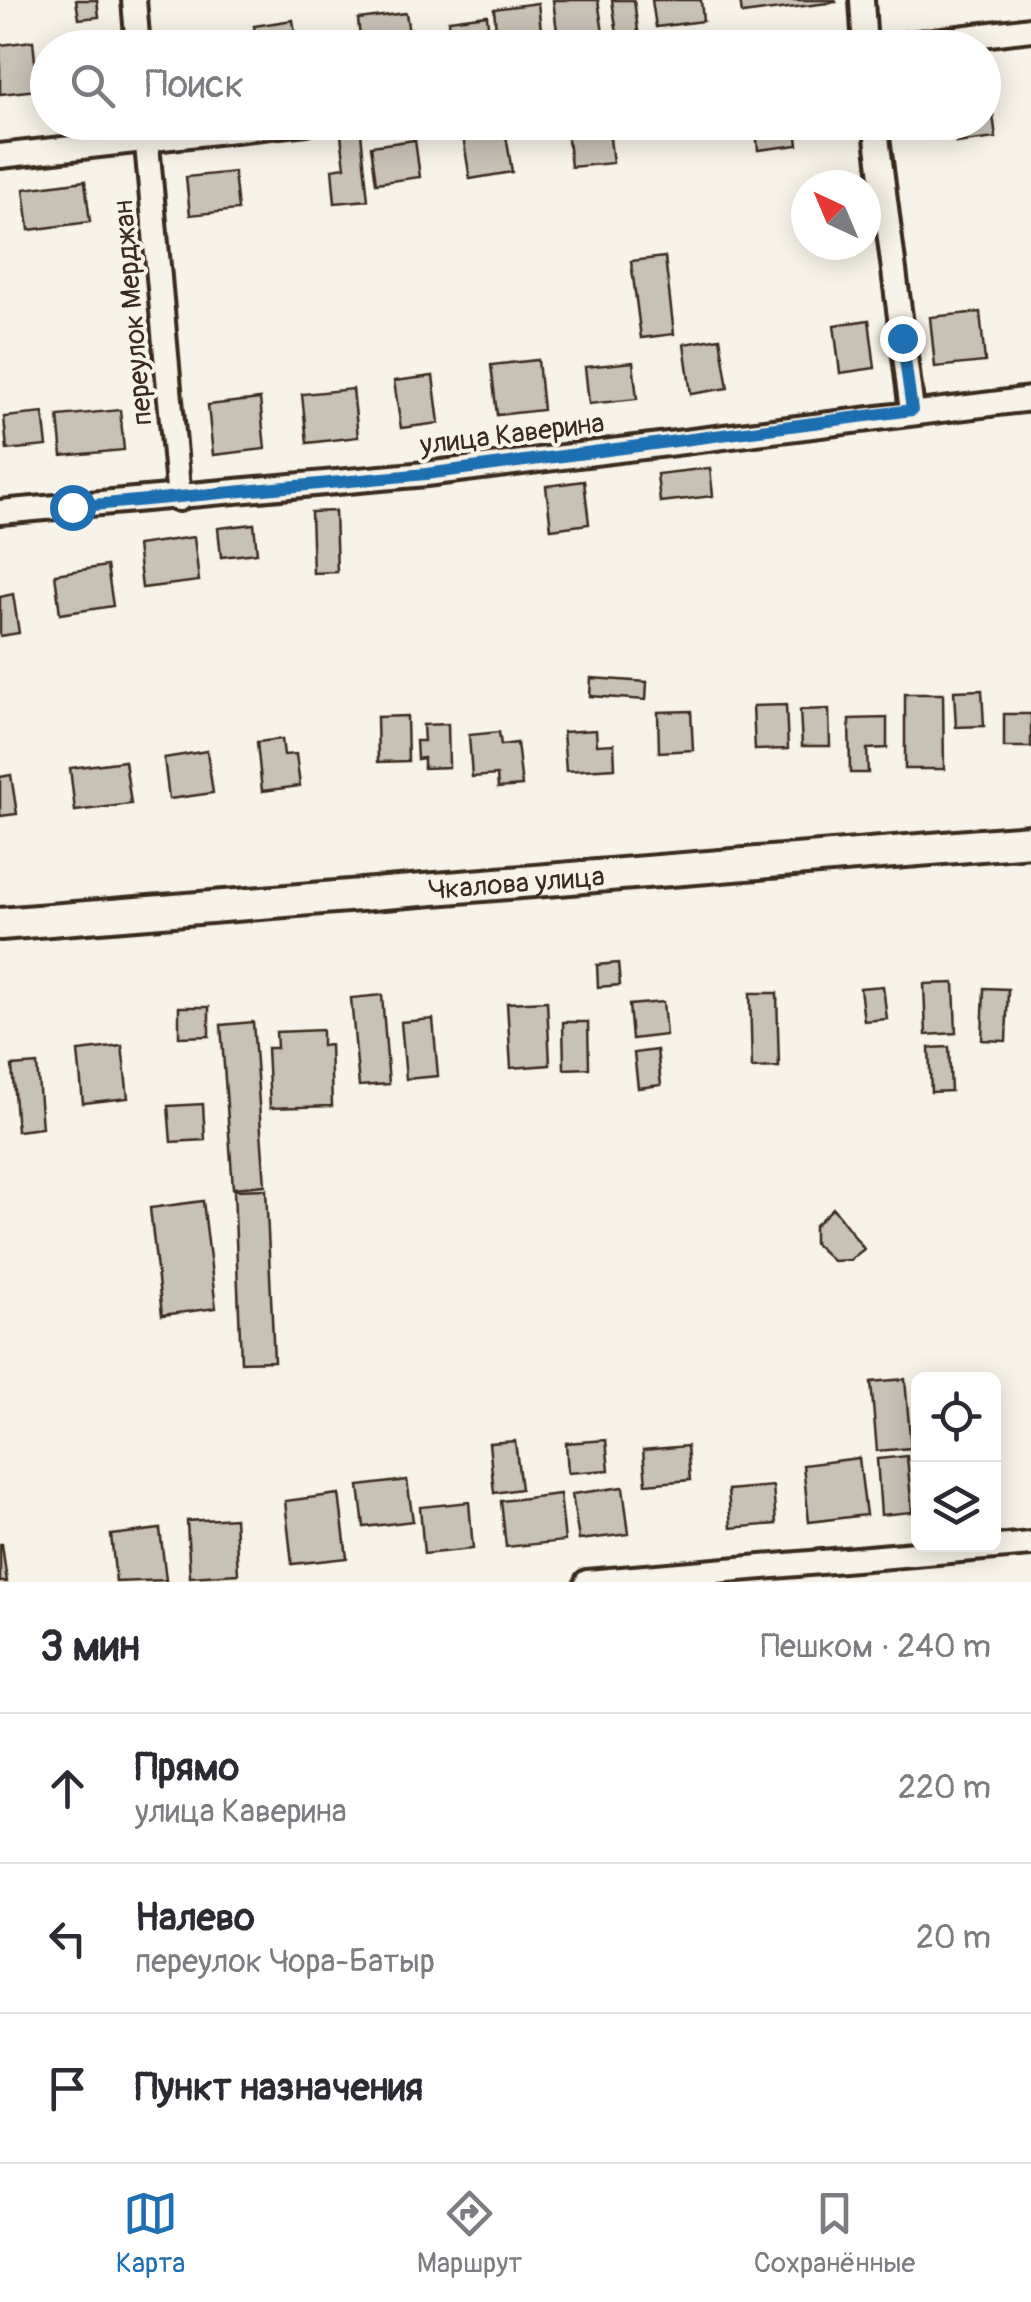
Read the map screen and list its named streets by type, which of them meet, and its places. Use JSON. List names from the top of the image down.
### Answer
{
  "streets": {
    "main road": ["Чкалова улица"],
    "street": ["переулок Мерджан", "улица Каверина"]
  },
  "crossings": [
    ["переулок Мерджан", "улица Каверина"]
  ],
  "north": "top left",
  "page": {
    "search": "Поиск",
    "heading": ["3 мин", "Пешком · 240 m"],
    "list": [
      ["Прямо", "улица Каверина", "220 m"],
      ["Налево", "переулок Чора-Батыр", "20 m"],
      "Пункт назначения"
    ],
    "nav": ["Карта", "Маршрут", "Сохранённые"]
  }
}
